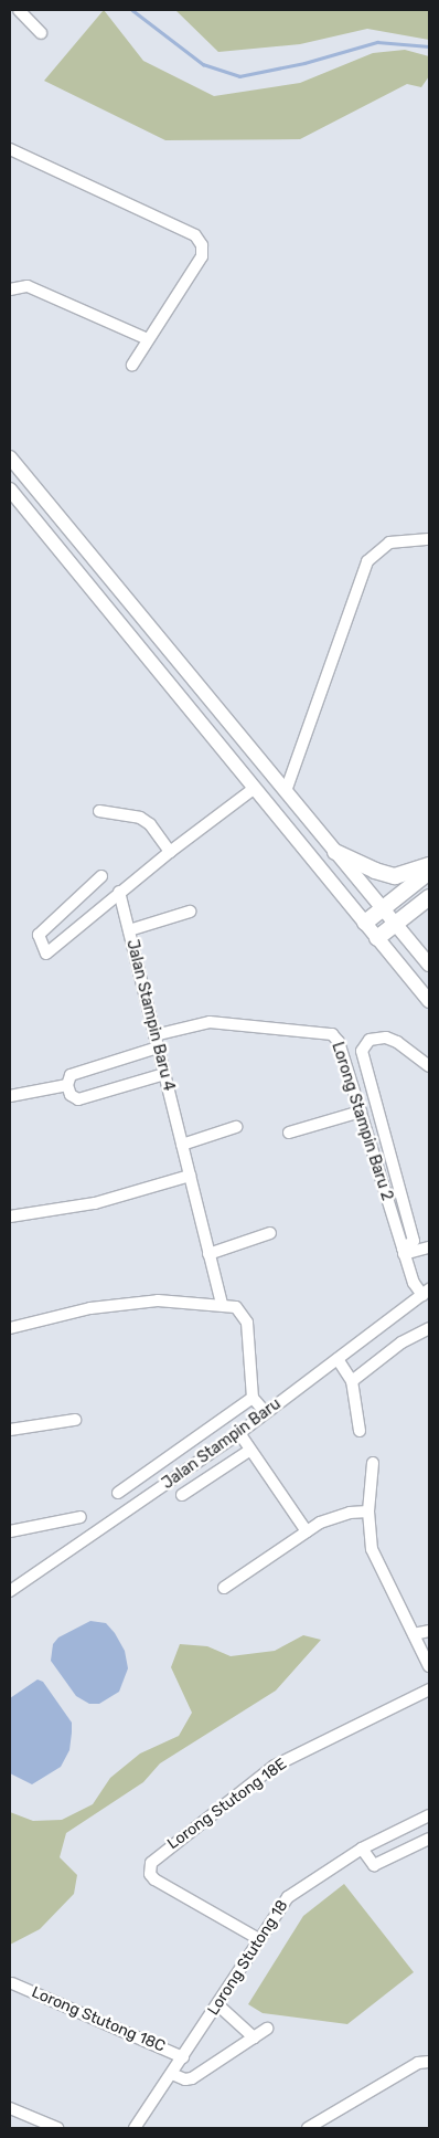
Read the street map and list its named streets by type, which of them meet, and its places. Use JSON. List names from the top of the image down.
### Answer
{
  "streets": {
    "street": [
      "Jalan Stampin Baru 4",
      "Lorong Stampin Baru 2",
      "Jalan Stampin Baru",
      "Lorong Stutong 18E",
      "Lorong Stutong 18",
      "Lorong Stutong 18C"
    ]
  },
  "crossings": [
    ["Jalan Stampin Baru 4", "Lorong Stampin Baru 2"],
    ["Lorong Stampin Baru 2", "Jalan Stampin Baru"],
    ["Lorong Stutong 18E", "Lorong Stutong 18"],
    ["Lorong Stutong 18", "Lorong Stutong 18C"]
  ]
}
